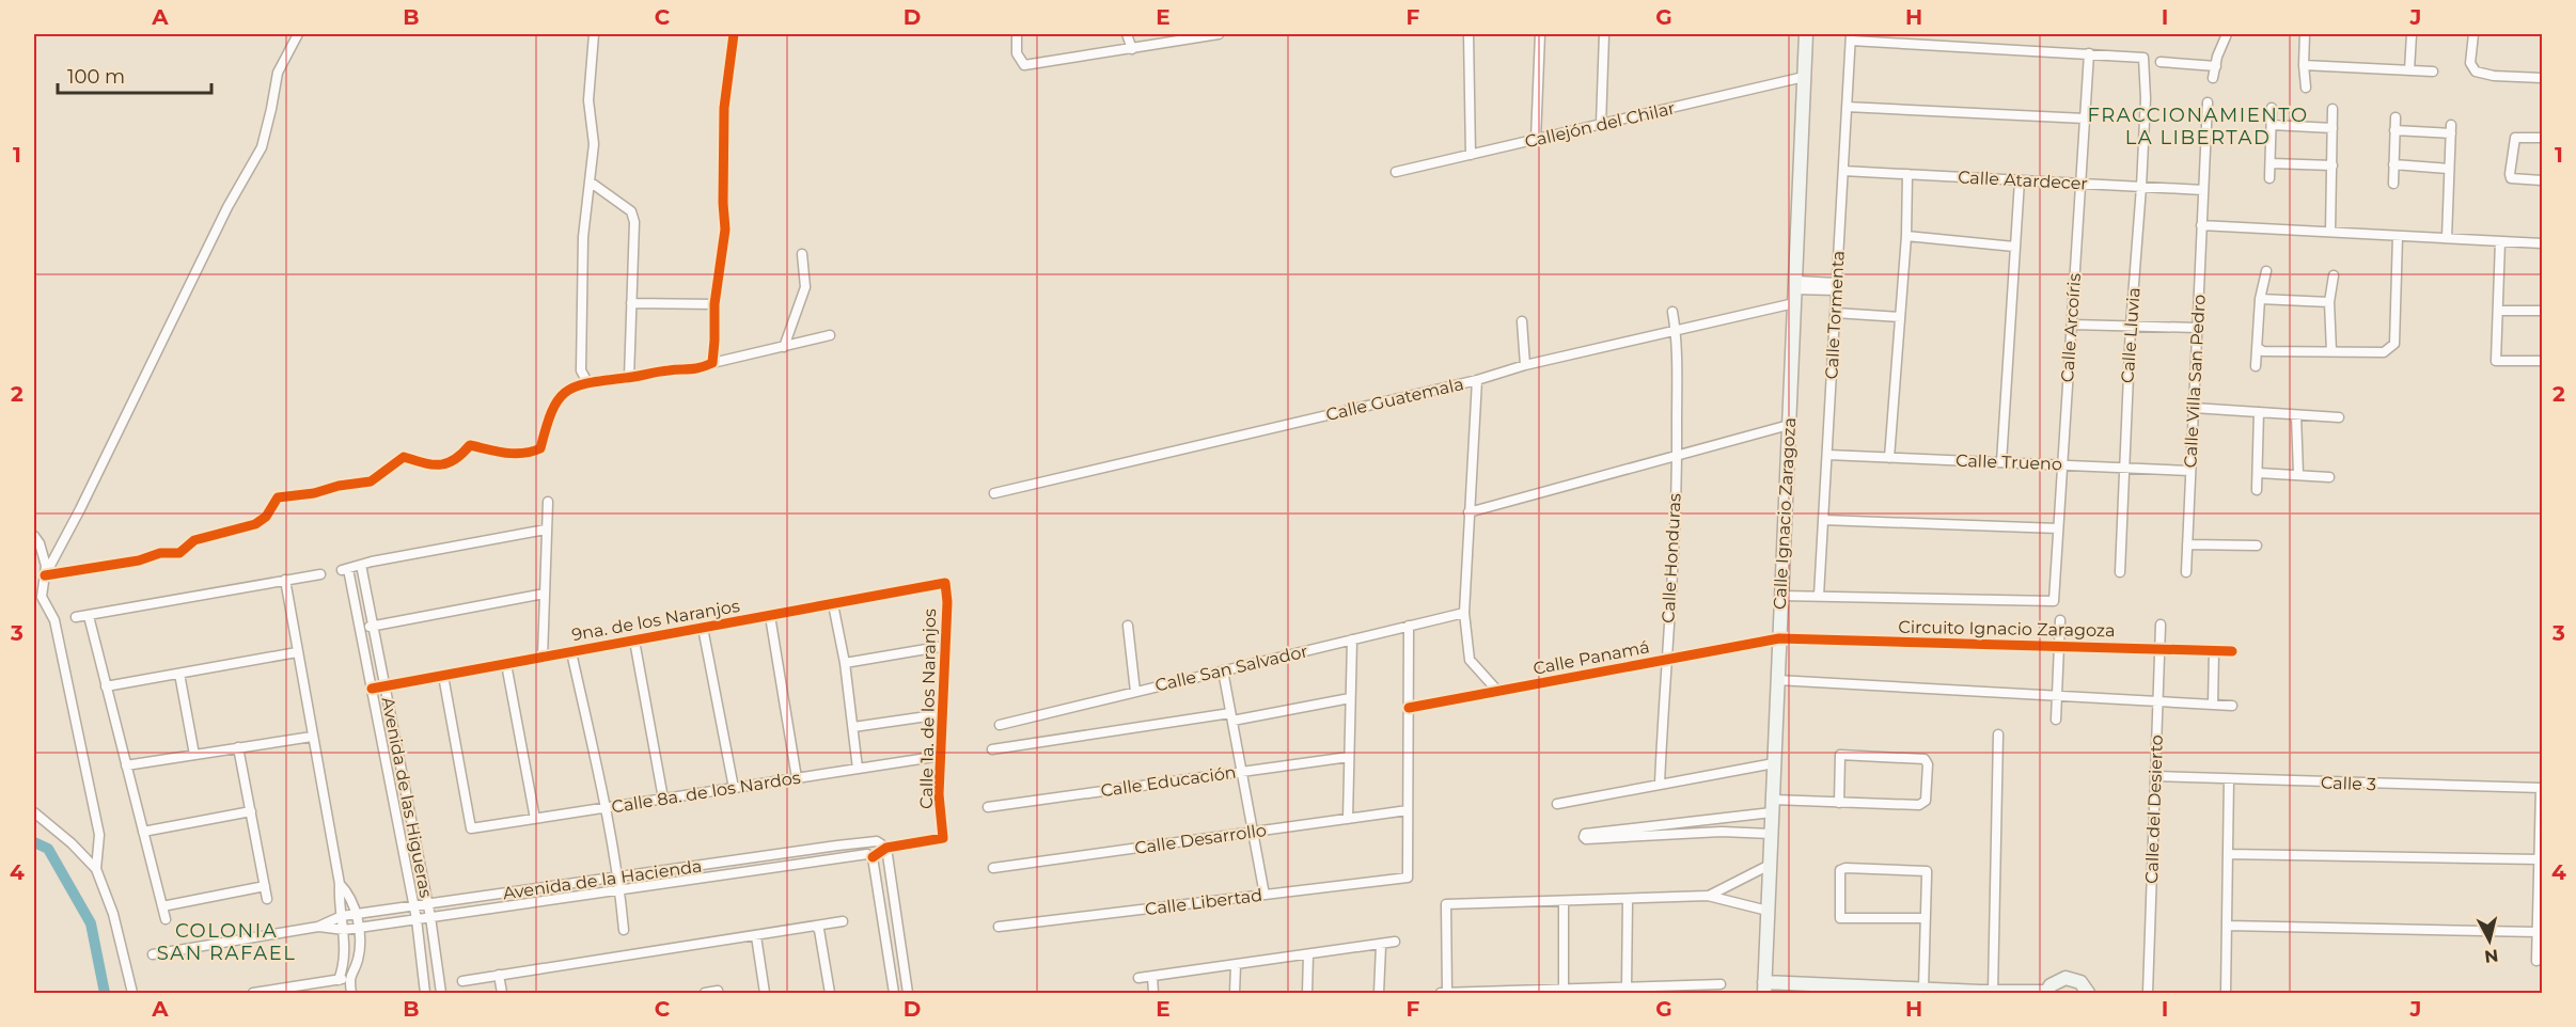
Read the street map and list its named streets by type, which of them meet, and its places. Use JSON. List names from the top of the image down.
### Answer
{
  "streets": {
    "main road": ["Calle Ignacio Zaragoza"],
    "street": [
      "Callejón del Chilar",
      "Calle Atardecer",
      "Calle Tormenta",
      "Calle Arcoíris",
      "Calle Lluvia",
      "Calle Villa San Pedro",
      "Calle Guatemala",
      "Calle Trueno",
      "Calle Honduras",
      "9na. de los Naranjos",
      "Circuito Ignacio Zaragoza",
      "Calle Panamá",
      "Calle San Salvador",
      "Calle 1a. de los Naranjos",
      "Calle Educación",
      "Calle 3",
      "Calle 8a. de los Nardos",
      "Avenida de las Higueras",
      "Calle del Desierto",
      "Calle Desarrollo",
      "Avenida de la Hacienda",
      "Calle Libertad"
    ]
  },
  "crossings": [
    ["Callejón del Chilar", "Calle Ignacio Zaragoza"],
    ["Calle Atardecer", "Calle Tormenta"],
    ["Calle Atardecer", "Calle Arcoíris"],
    ["Calle Atardecer", "Calle Lluvia"],
    ["Calle Atardecer", "Calle Villa San Pedro"],
    ["Calle Tormenta", "Calle Arcoíris"],
    ["Calle Tormenta", "Calle Trueno"],
    ["Calle Arcoíris", "Calle Lluvia"],
    ["Calle Arcoíris", "Calle Trueno"],
    ["Calle Lluvia", "Calle Trueno"],
    ["Calle Villa San Pedro", "Calle Trueno"],
    ["Calle Guatemala", "Calle Ignacio Zaragoza"],
    ["Calle Guatemala", "Calle Honduras"],
    ["Calle Ignacio Zaragoza", "Circuito Ignacio Zaragoza"],
    ["Calle Ignacio Zaragoza", "Calle Panamá"],
    ["Calle Honduras", "Calle Panamá"],
    ["9na. de los Naranjos", "Calle 1a. de los Naranjos"],
    ["9na. de los Naranjos", "Calle 8a. de los Nardos"],
    ["9na. de los Naranjos", "Avenida de las Higueras"],
    ["Circuito Ignacio Zaragoza", "Calle Panamá"],
    ["Circuito Ignacio Zaragoza", "Calle del Desierto"],
    ["Calle 1a. de los Naranjos", "Calle 8a. de los Nardos"],
    ["Calle 1a. de los Naranjos", "Avenida de la Hacienda"],
    ["Calle 3", "Calle del Desierto"],
    ["Avenida de las Higueras", "Avenida de la Hacienda"],
    ["Calle Desarrollo", "Calle Libertad"]
  ],
  "districts": ["FRACCIONAMIENTO LA LIBERTAD", "COLONIA SAN RAFAEL"],
  "scale_bar": "100 m",
  "north": "bottom",
  "grid": {
    "columns": [
      "A",
      "B",
      "C",
      "D",
      "E",
      "F",
      "G",
      "H",
      "I",
      "J"
    ],
    "rows": [
      "1",
      "2",
      "3",
      "4"
    ]
  }
}
